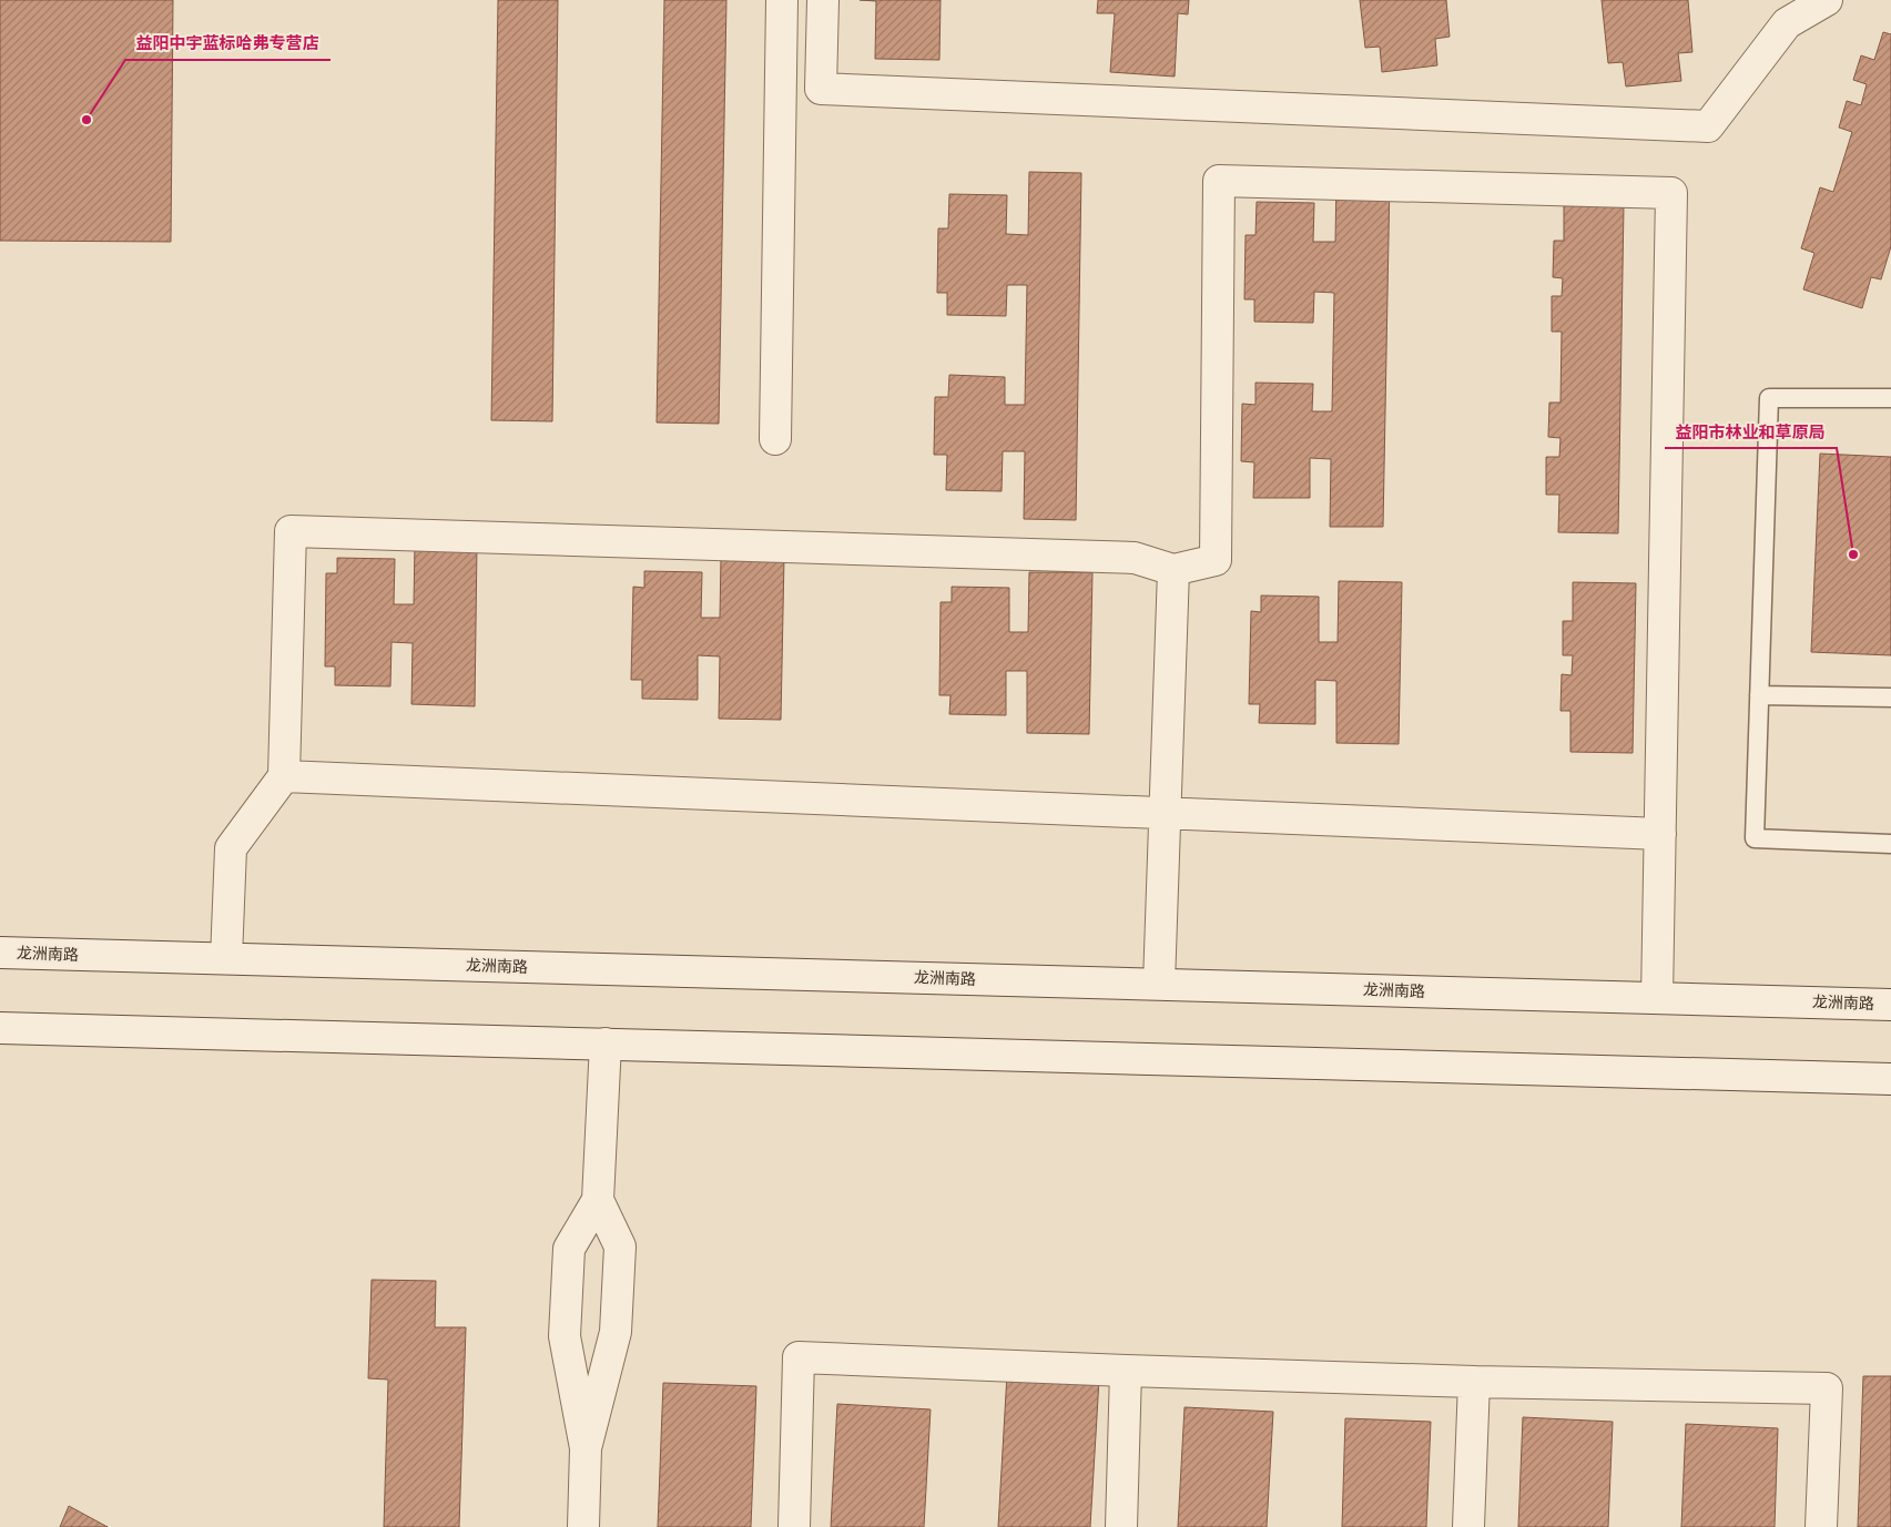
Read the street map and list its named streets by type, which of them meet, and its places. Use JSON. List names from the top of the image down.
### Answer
{
  "streets": {
    "street": ["龙洲南路"]
  },
  "places": ["益阳中宇蓝标哈弗专营店", "益阳市林业和草原局"]
}
